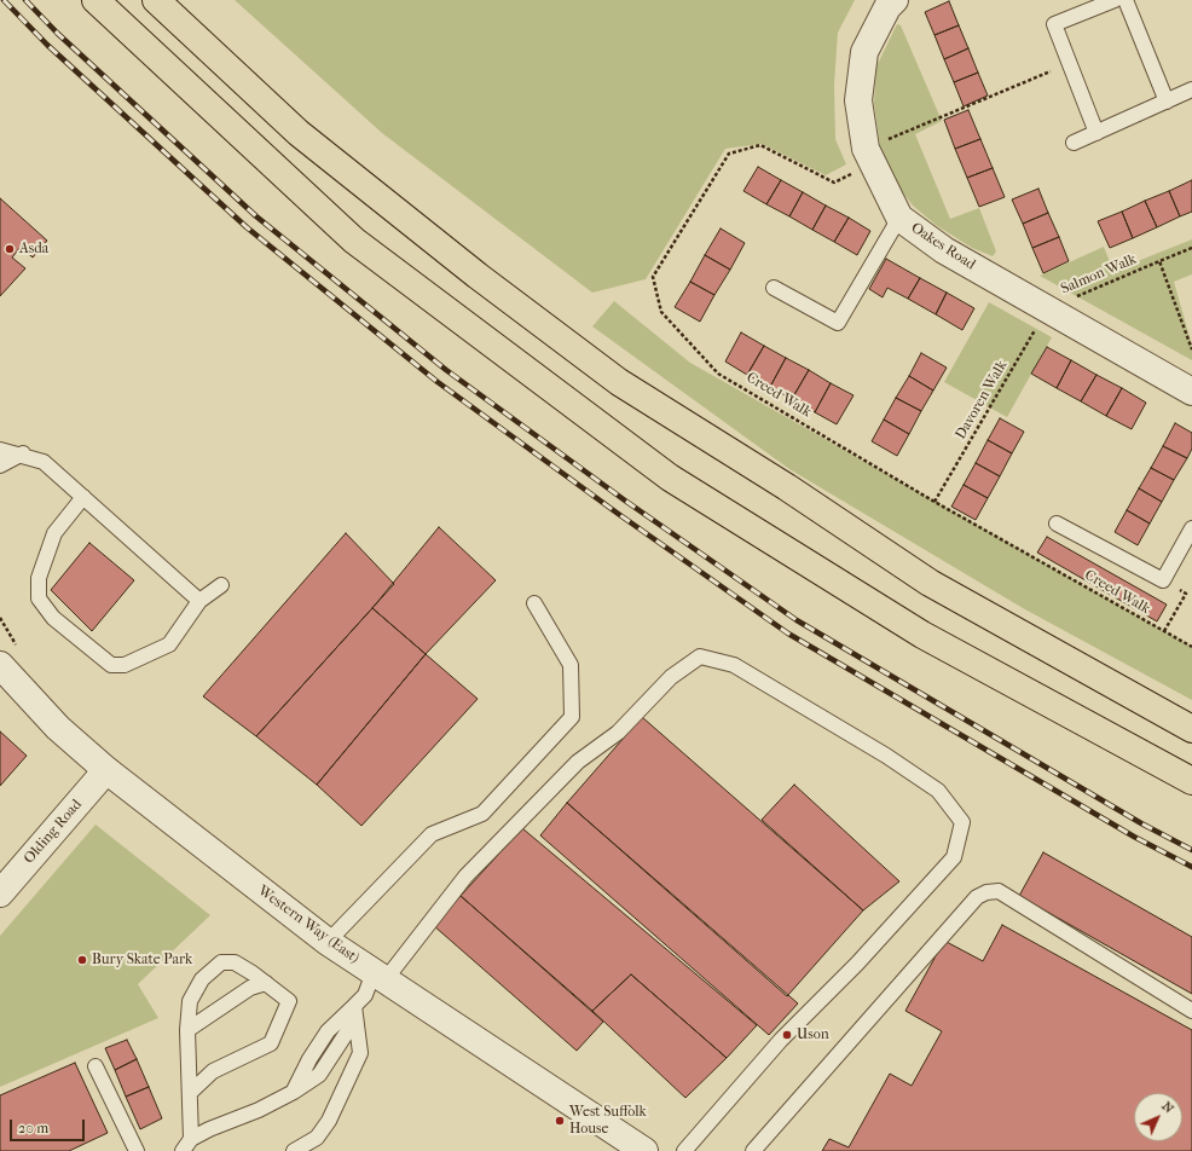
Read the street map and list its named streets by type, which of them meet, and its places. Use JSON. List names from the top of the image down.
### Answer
{
  "streets": {
    "street": ["Oakes Road", "Olding Road", "Western Way (East)"],
    "path": ["Salmon Walk", "Creed Walk", "Davoren Walk"]
  },
  "crossings": [
    ["Oakes Road", "Salmon Walk"],
    ["Oakes Road", "Creed Walk"],
    ["Oakes Road", "Davoren Walk"],
    ["Salmon Walk", "Davoren Walk"],
    ["Creed Walk", "Davoren Walk"],
    ["Olding Road", "Western Way (East)"]
  ],
  "places": [
    "Asda",
    "Bury Skate Park",
    "Uson",
    "West Suffolk House"
  ],
  "scale_bar": "20 m",
  "north": "top right"
}
